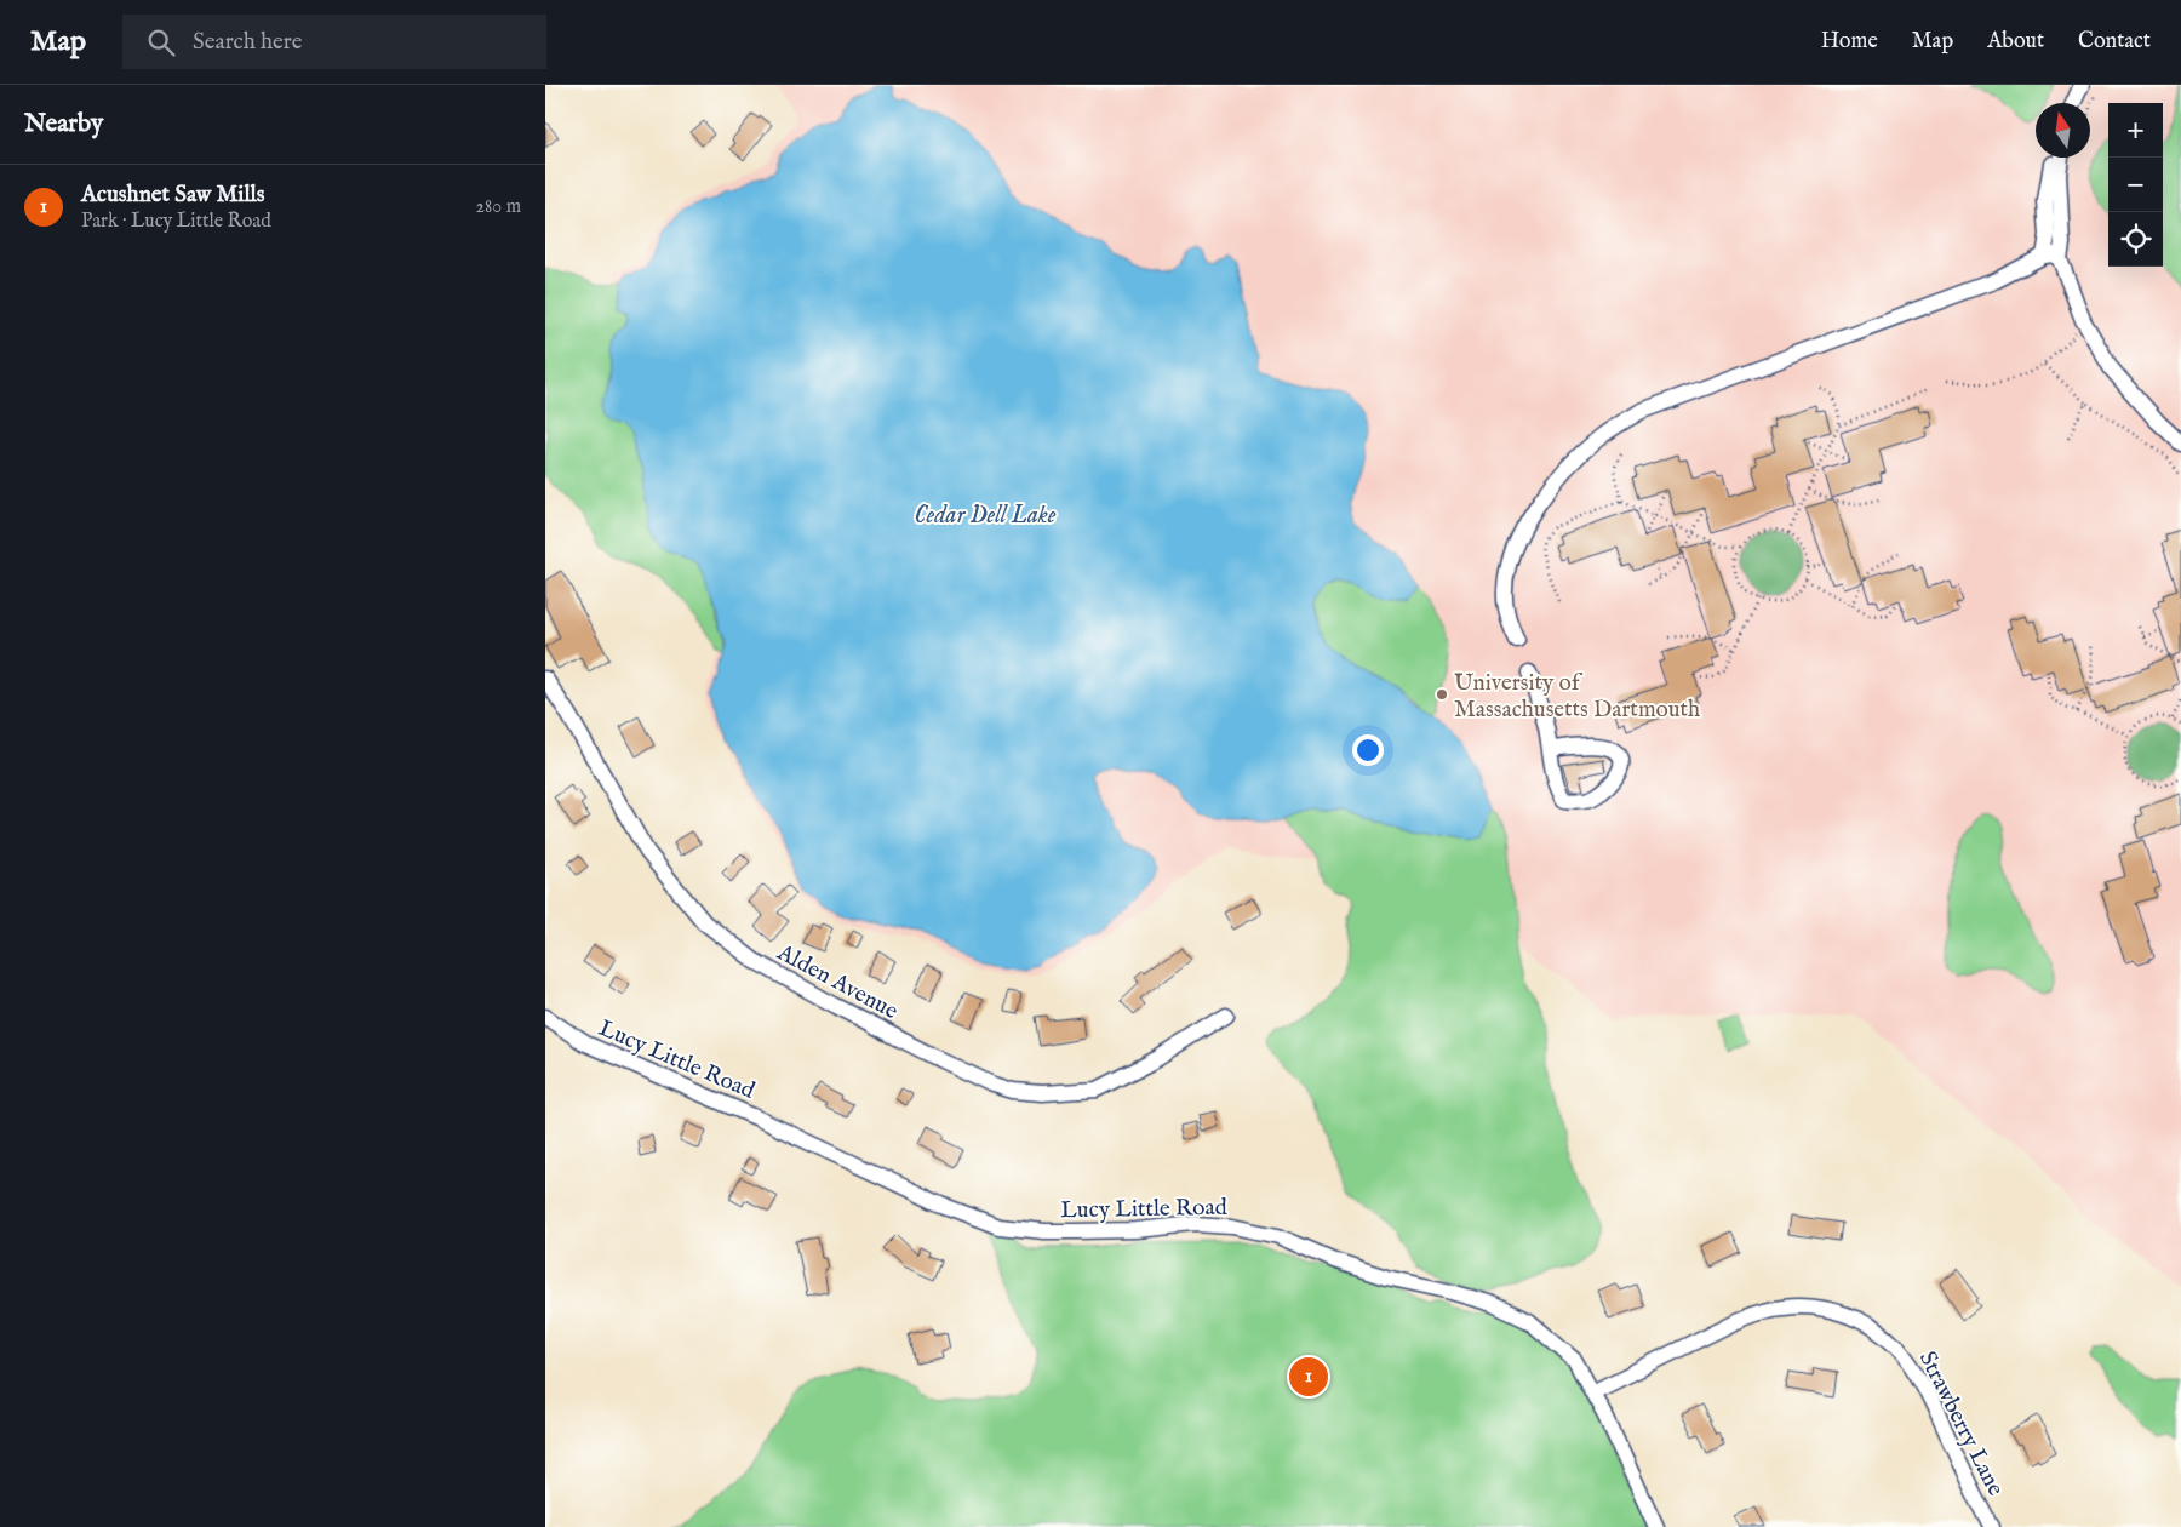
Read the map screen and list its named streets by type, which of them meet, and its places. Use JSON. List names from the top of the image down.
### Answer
{
  "streets": {
    "street": ["Alden Avenue", "Lucy Little Road", "Strawberry Lane"]
  },
  "crossings": [
    ["Lucy Little Road", "Strawberry Lane"]
  ],
  "water": ["Cedar Dell Lake"],
  "places": ["University of Massachusetts Dartmouth"],
  "north": "top",
  "page": {
    "header": "Map",
    "search": "Search here",
    "nav": [
      "Home",
      "Map",
      "About",
      "Contact"
    ],
    "heading": "Nearby",
    "map_buttons": ["+", "−"],
    "list": [
      {
        "mark": "1",
        "name": "Acushnet Saw Mills",
        "note": "Park · Lucy Little Road",
        "value": "280 m"
      }
    ],
    "pins": "1"
  }
}
